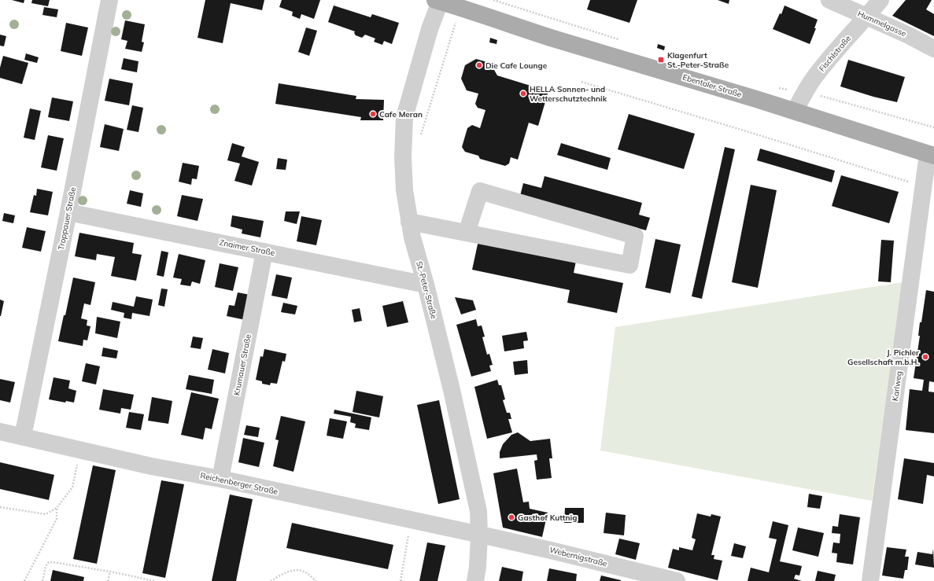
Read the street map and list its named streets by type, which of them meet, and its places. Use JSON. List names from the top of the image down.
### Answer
{
  "streets": {
    "main road": ["Ebentaler Straße"],
    "street": [
      "Hummelgasse",
      "Fischlstraße",
      "Troppauer Straße",
      "Znaimer Straße",
      "St.-Peter-Straße",
      "Krumauer Straße",
      "Karlweg",
      "Reichenberger Straße",
      "Webernigstraße"
    ]
  },
  "crossings": [
    ["Hummelgasse", "Fischlstraße"],
    ["Fischlstraße", "Ebentaler Straße"],
    ["Ebentaler Straße", "St.-Peter-Straße"],
    ["Ebentaler Straße", "Karlweg"],
    ["Troppauer Straße", "Znaimer Straße"],
    ["Troppauer Straße", "Reichenberger Straße"],
    ["Znaimer Straße", "St.-Peter-Straße"],
    ["Znaimer Straße", "Krumauer Straße"],
    ["St.-Peter-Straße", "Reichenberger Straße"],
    ["St.-Peter-Straße", "Webernigstraße"],
    ["Krumauer Straße", "Reichenberger Straße"],
    ["Reichenberger Straße", "Webernigstraße"]
  ],
  "places": {
    "transit": ["Klagenfurt St.-Peter-Straße"],
    "other": [
      "Die Cafe Lounge",
      "HELLA Sonnen- und Wetterschutztechnik",
      "Cafe Meran",
      "J. Pichler Gesellschaft m.b.H.",
      "Gasthof Kuttnig"
    ]
  }
}
